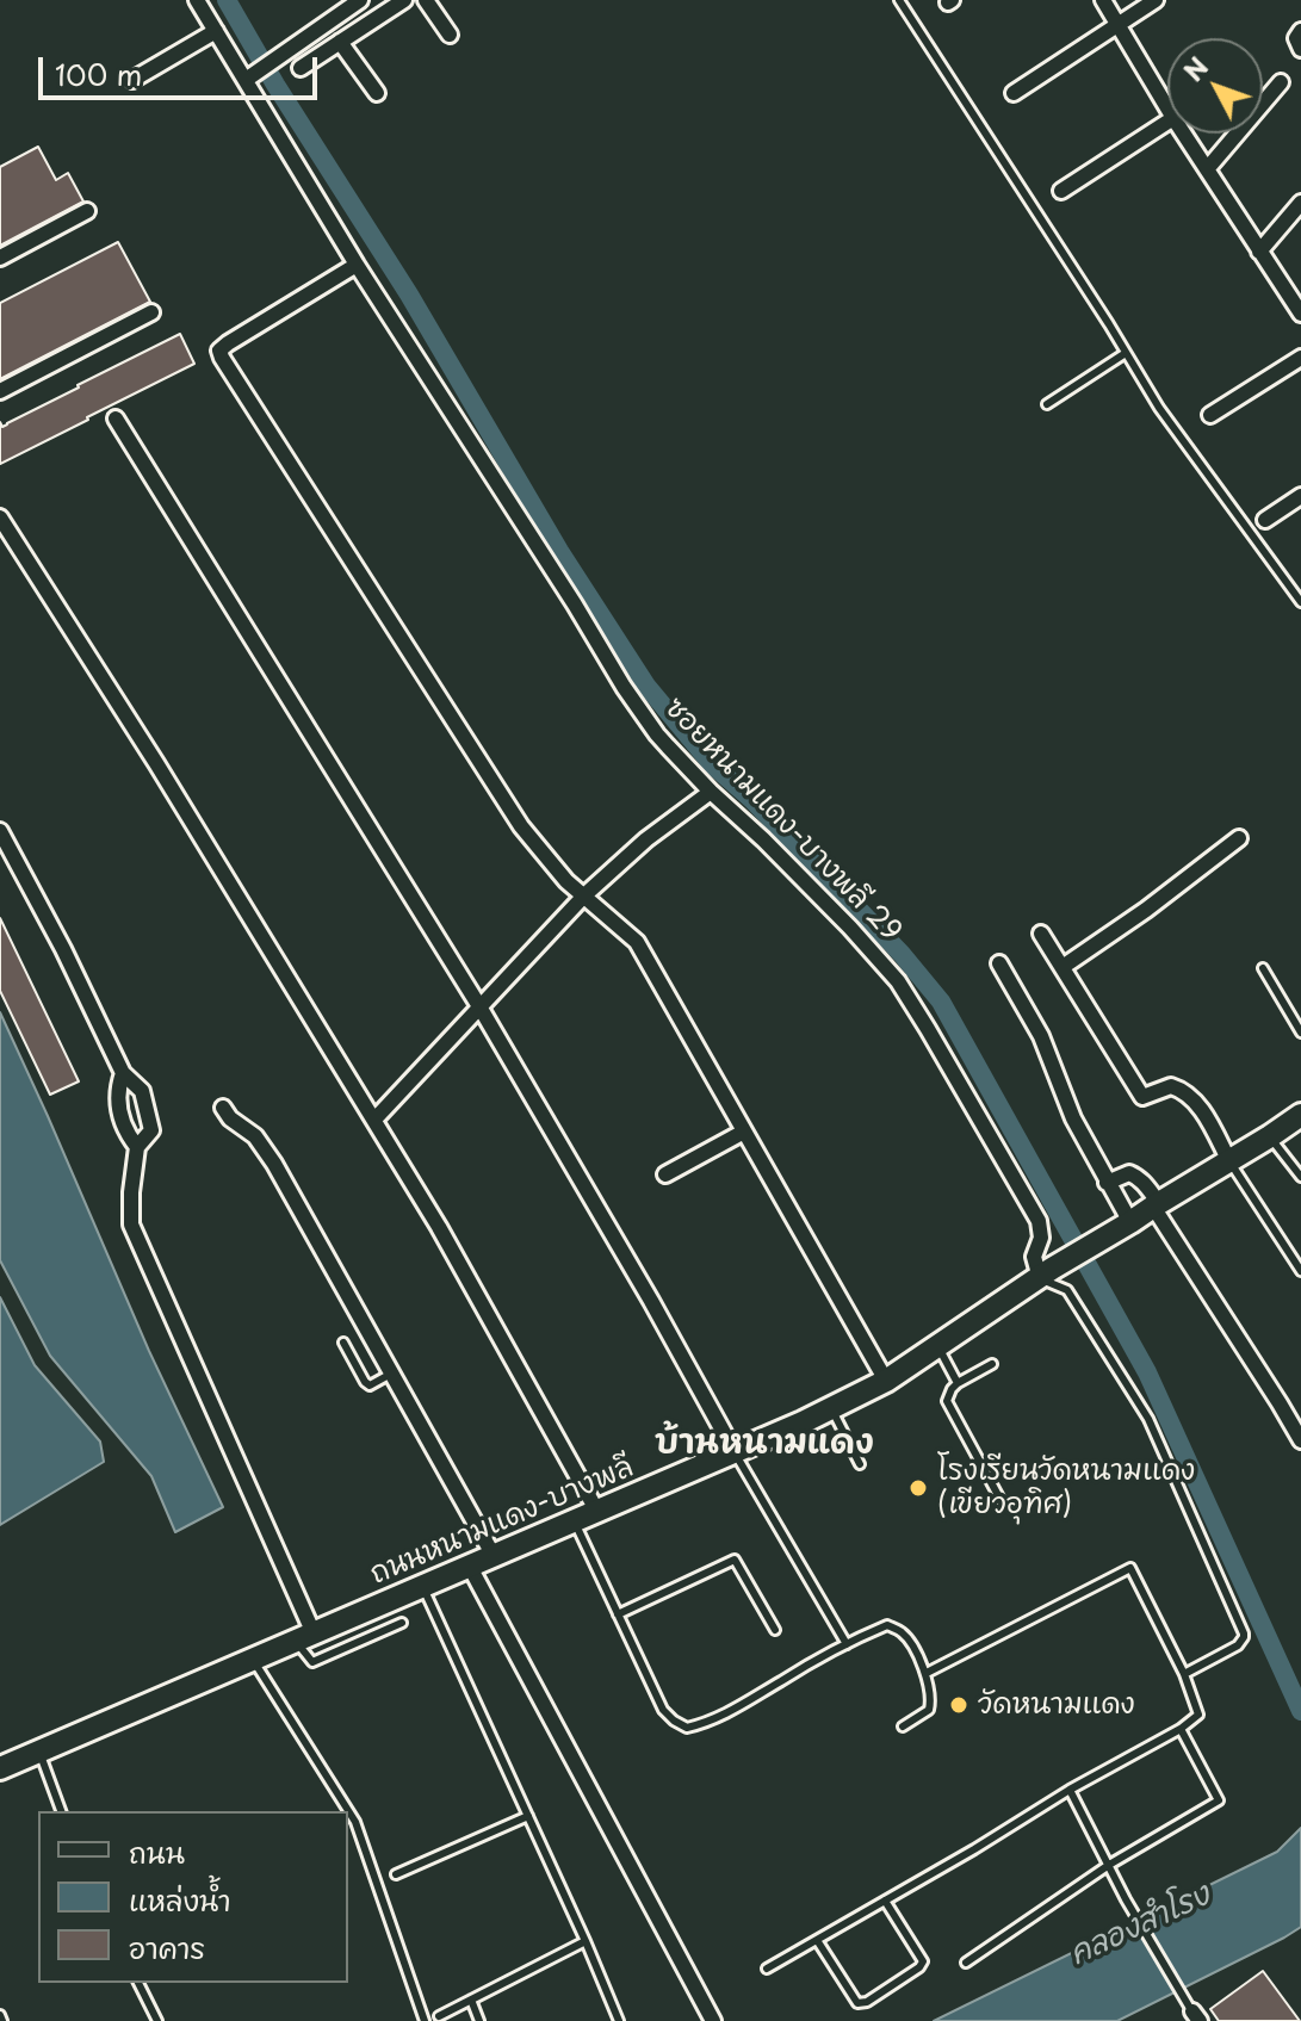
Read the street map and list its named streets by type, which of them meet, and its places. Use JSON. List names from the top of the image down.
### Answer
{
  "streets": {
    "main road": ["ถนนหนามแดง-บางพลี"],
    "street": ["ซอยหนามแดง-บางพลี 29"]
  },
  "crossings": [
    ["ซอยหนามแดง-บางพลี 29", "ถนนหนามแดง-บางพลี"]
  ],
  "districts": ["บ้านหนามแดง"],
  "water": ["คลองสำโรง"],
  "places": ["โรงเรียนวัดหนามแดง (เขียวอุทิศ)", "วัดหนามแดง"],
  "legend": ["ถนน", "แหล่งน้ำ", "อาคาร"],
  "scale_bar": "100 m",
  "north": "top left"
}
